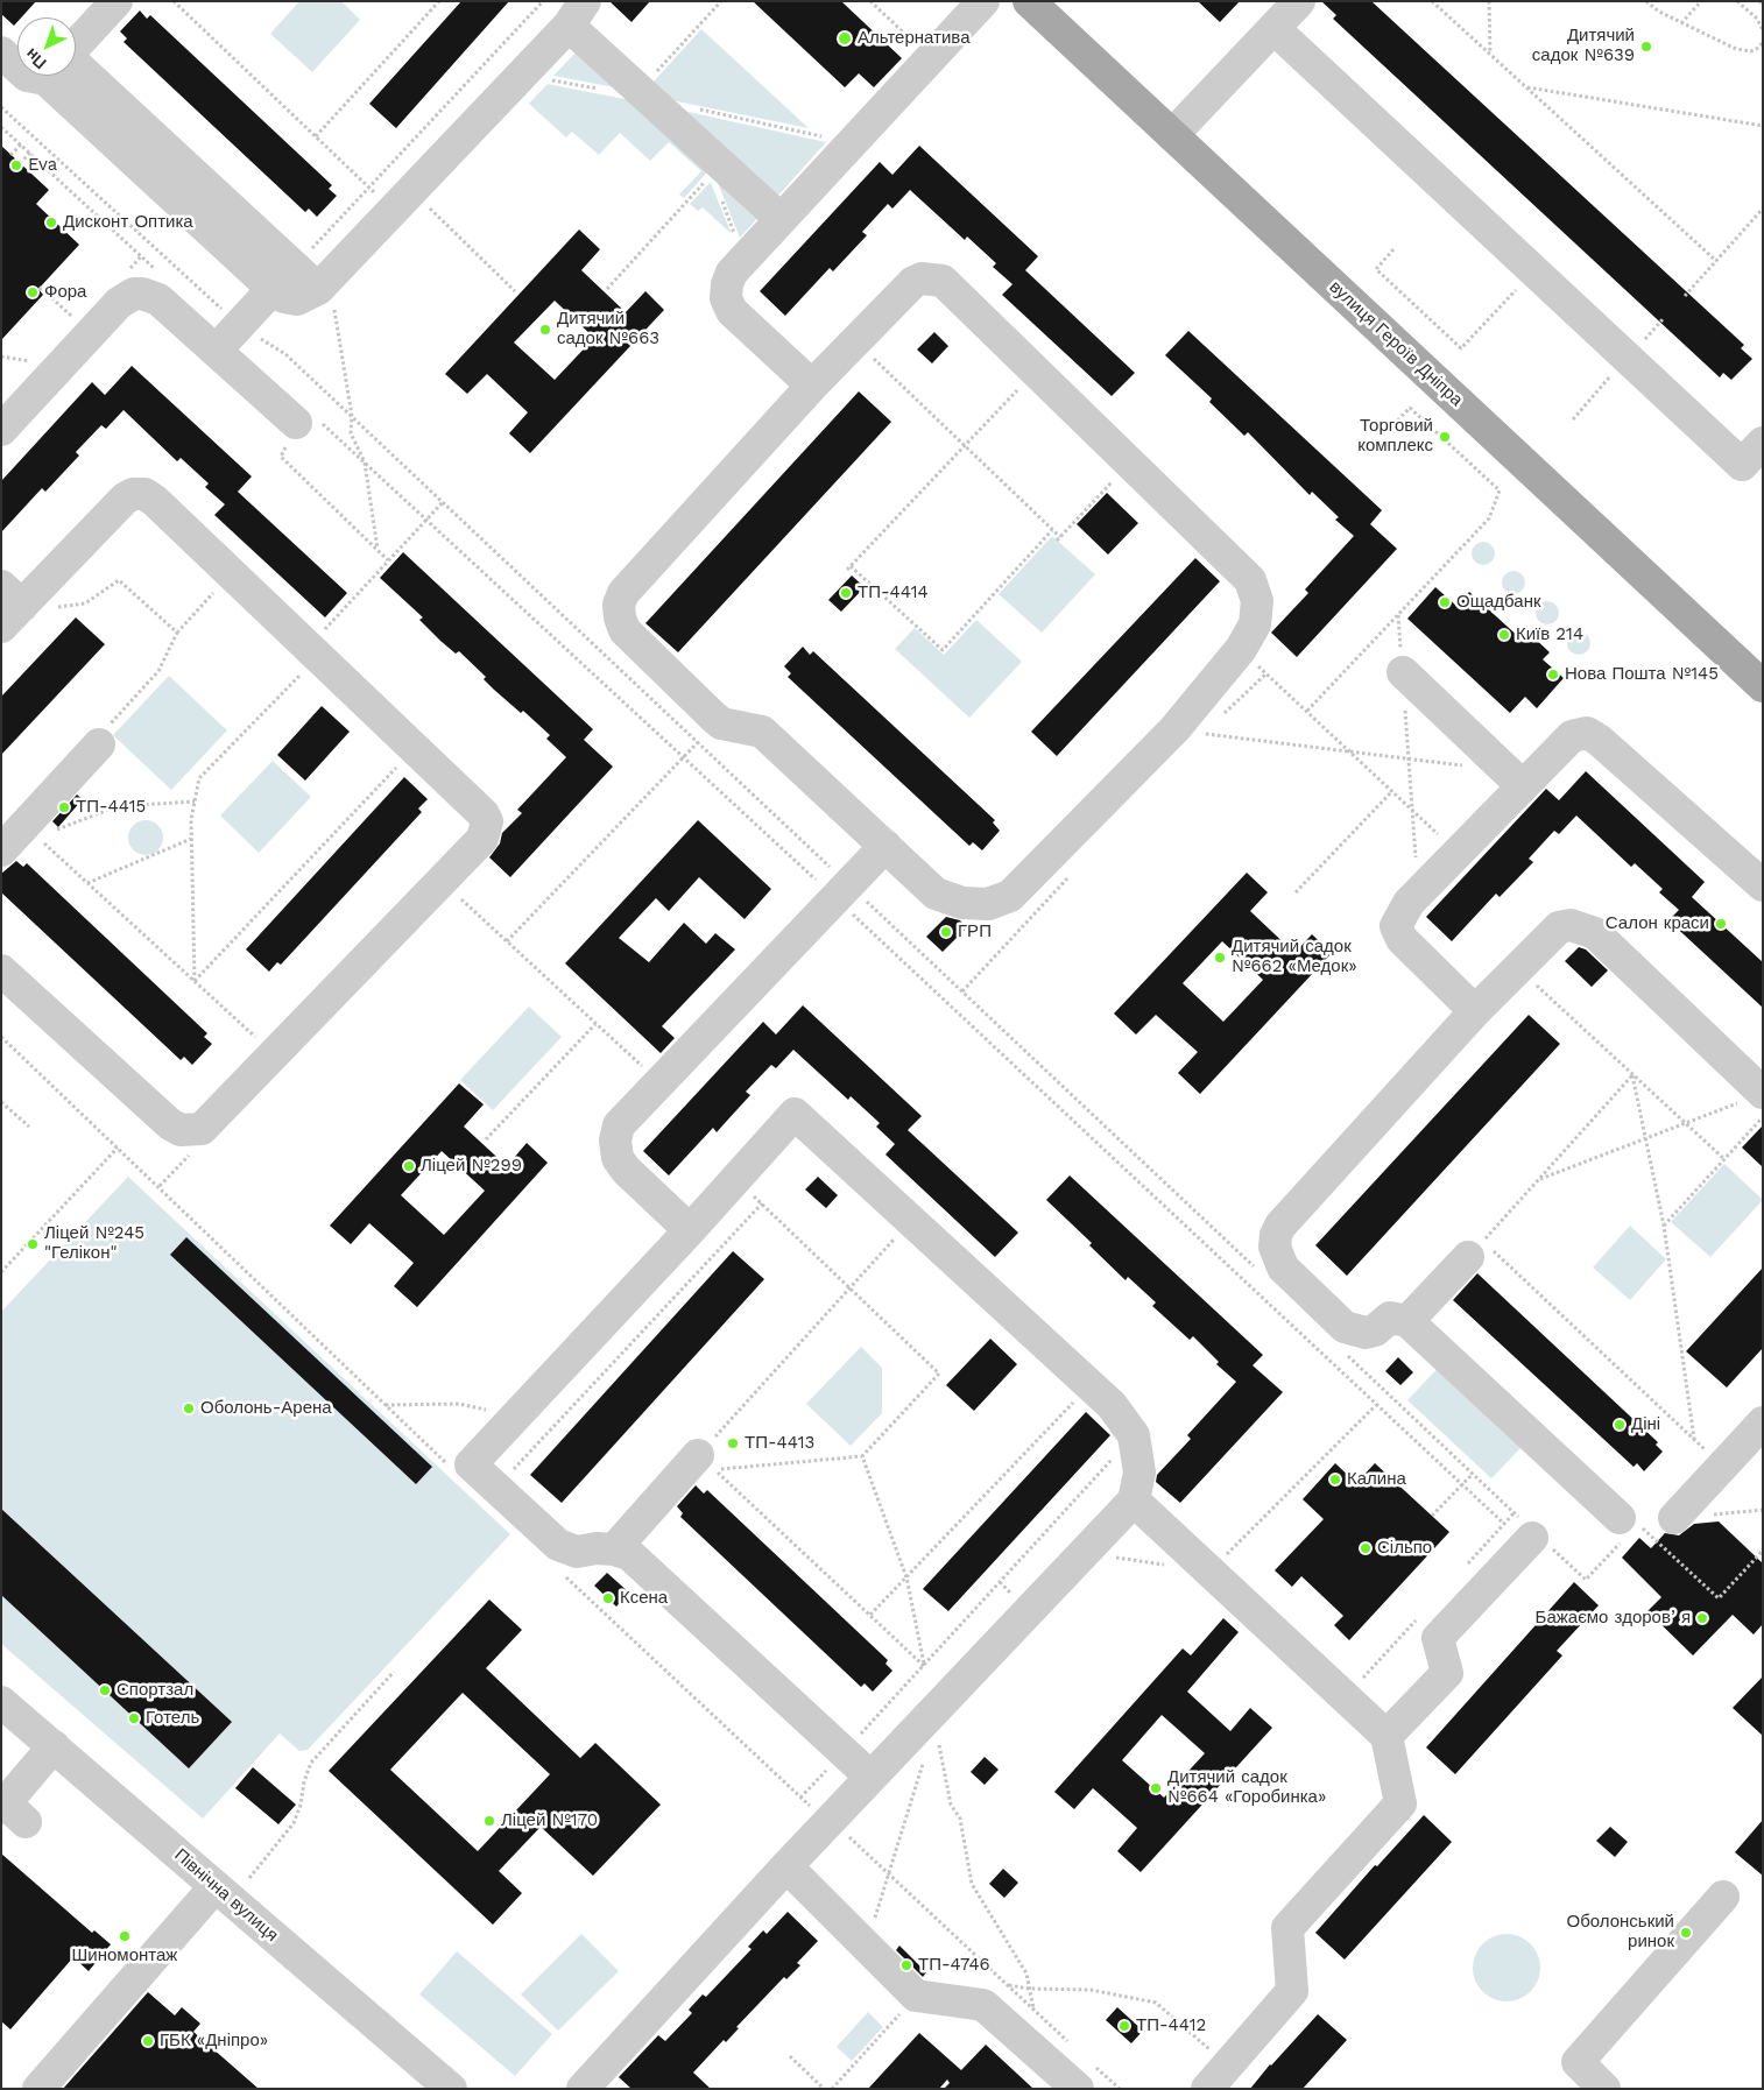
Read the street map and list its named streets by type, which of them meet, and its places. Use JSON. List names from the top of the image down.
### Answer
{
  "streets": {
    "main road": ["вулиця Героїв Дніпра"],
    "street": ["Північна вулиця"]
  },
  "places": [
    "Альтернатива",
    "Дитячий садок №639",
    "Eva",
    "Дисконт Оптика",
    "Фора",
    "Дитячий садок №663",
    "Торговий комплекс",
    "ТП-4414",
    "Ощадбанк",
    "Київ 214",
    "Нова Пошта №145",
    "ТП-4415",
    "Салон краси",
    "ГРП",
    "Дитячий садок №662 «Медок»",
    "Ліцей №299",
    "Ліцей №245 \"Гелікон\"",
    "Оболонь-Арена",
    "Діні",
    "ТП-4413",
    "Калина",
    "Сільпо",
    "Ксена",
    "Бажаємо здоровʼя",
    "Спортзал",
    "Готель",
    "Дитячий садок №664 «Горобинка»",
    "Ліцей №170",
    "Оболонський ринок",
    "Шиномонтаж",
    "ТП-4746",
    "ТП-4412",
    "ГБК «Дніпро»"
  ],
  "north": "bottom left"
}
